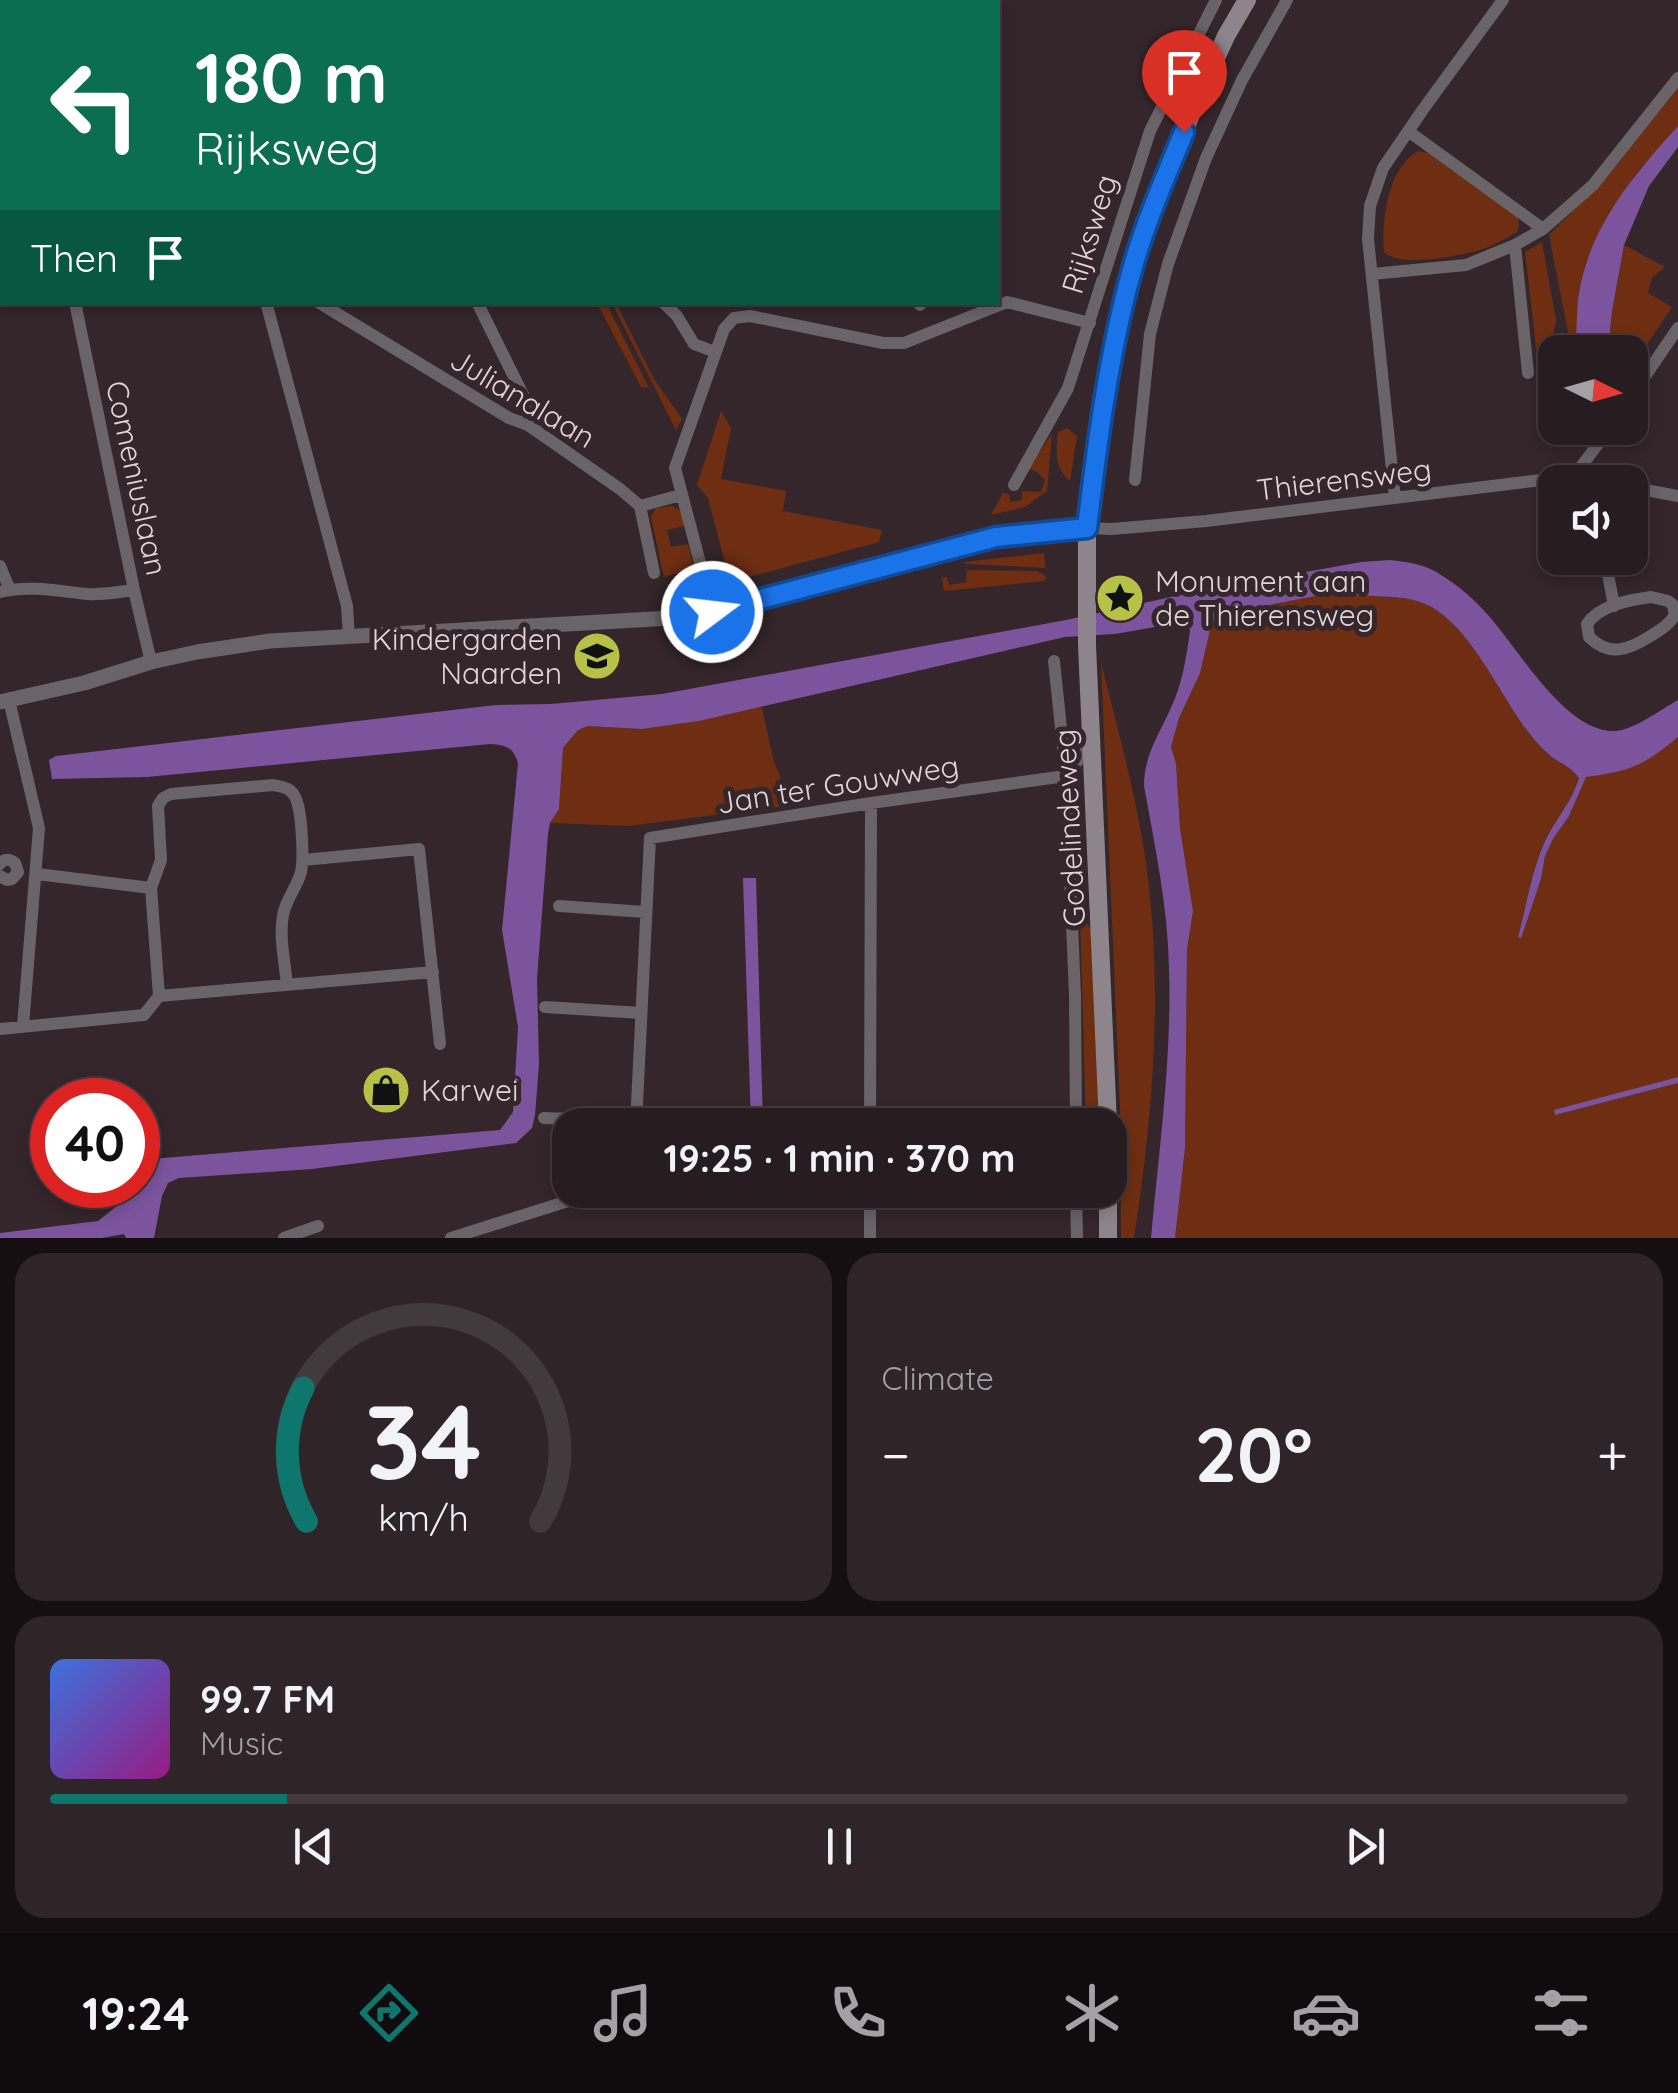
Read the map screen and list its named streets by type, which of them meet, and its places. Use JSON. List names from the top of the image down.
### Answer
{
  "streets": {
    "main road": ["Rijksweg", "Godelindeweg"],
    "street": [
      "Julianalaan",
      "Comeniuslaan",
      "Thierensweg",
      "Jan ter Gouwweg"
    ]
  },
  "crossings": [
    ["Rijksweg", "Thierensweg"],
    ["Rijksweg", "Godelindeweg"],
    ["Thierensweg", "Godelindeweg"],
    ["Jan ter Gouwweg", "Godelindeweg"]
  ],
  "places": {
    "place": ["Monument aan de Thierensweg"],
    "school or university": ["Kindergarden Naarden"],
    "shop": ["Karwei"]
  },
  "north": "right",
  "page": {
    "turn": ["180 m", "Rijksweg"],
    "then": "Then",
    "limit": "40",
    "trip": "19:25 · 1 min · 370 m",
    "tile": "Climate",
    "heat": ["−", "20°", "+"],
    "song": ["99.7 FM", "Music"],
    "tabs": "19:24",
    "gauge": ["34", "km/h"]
  }
}
